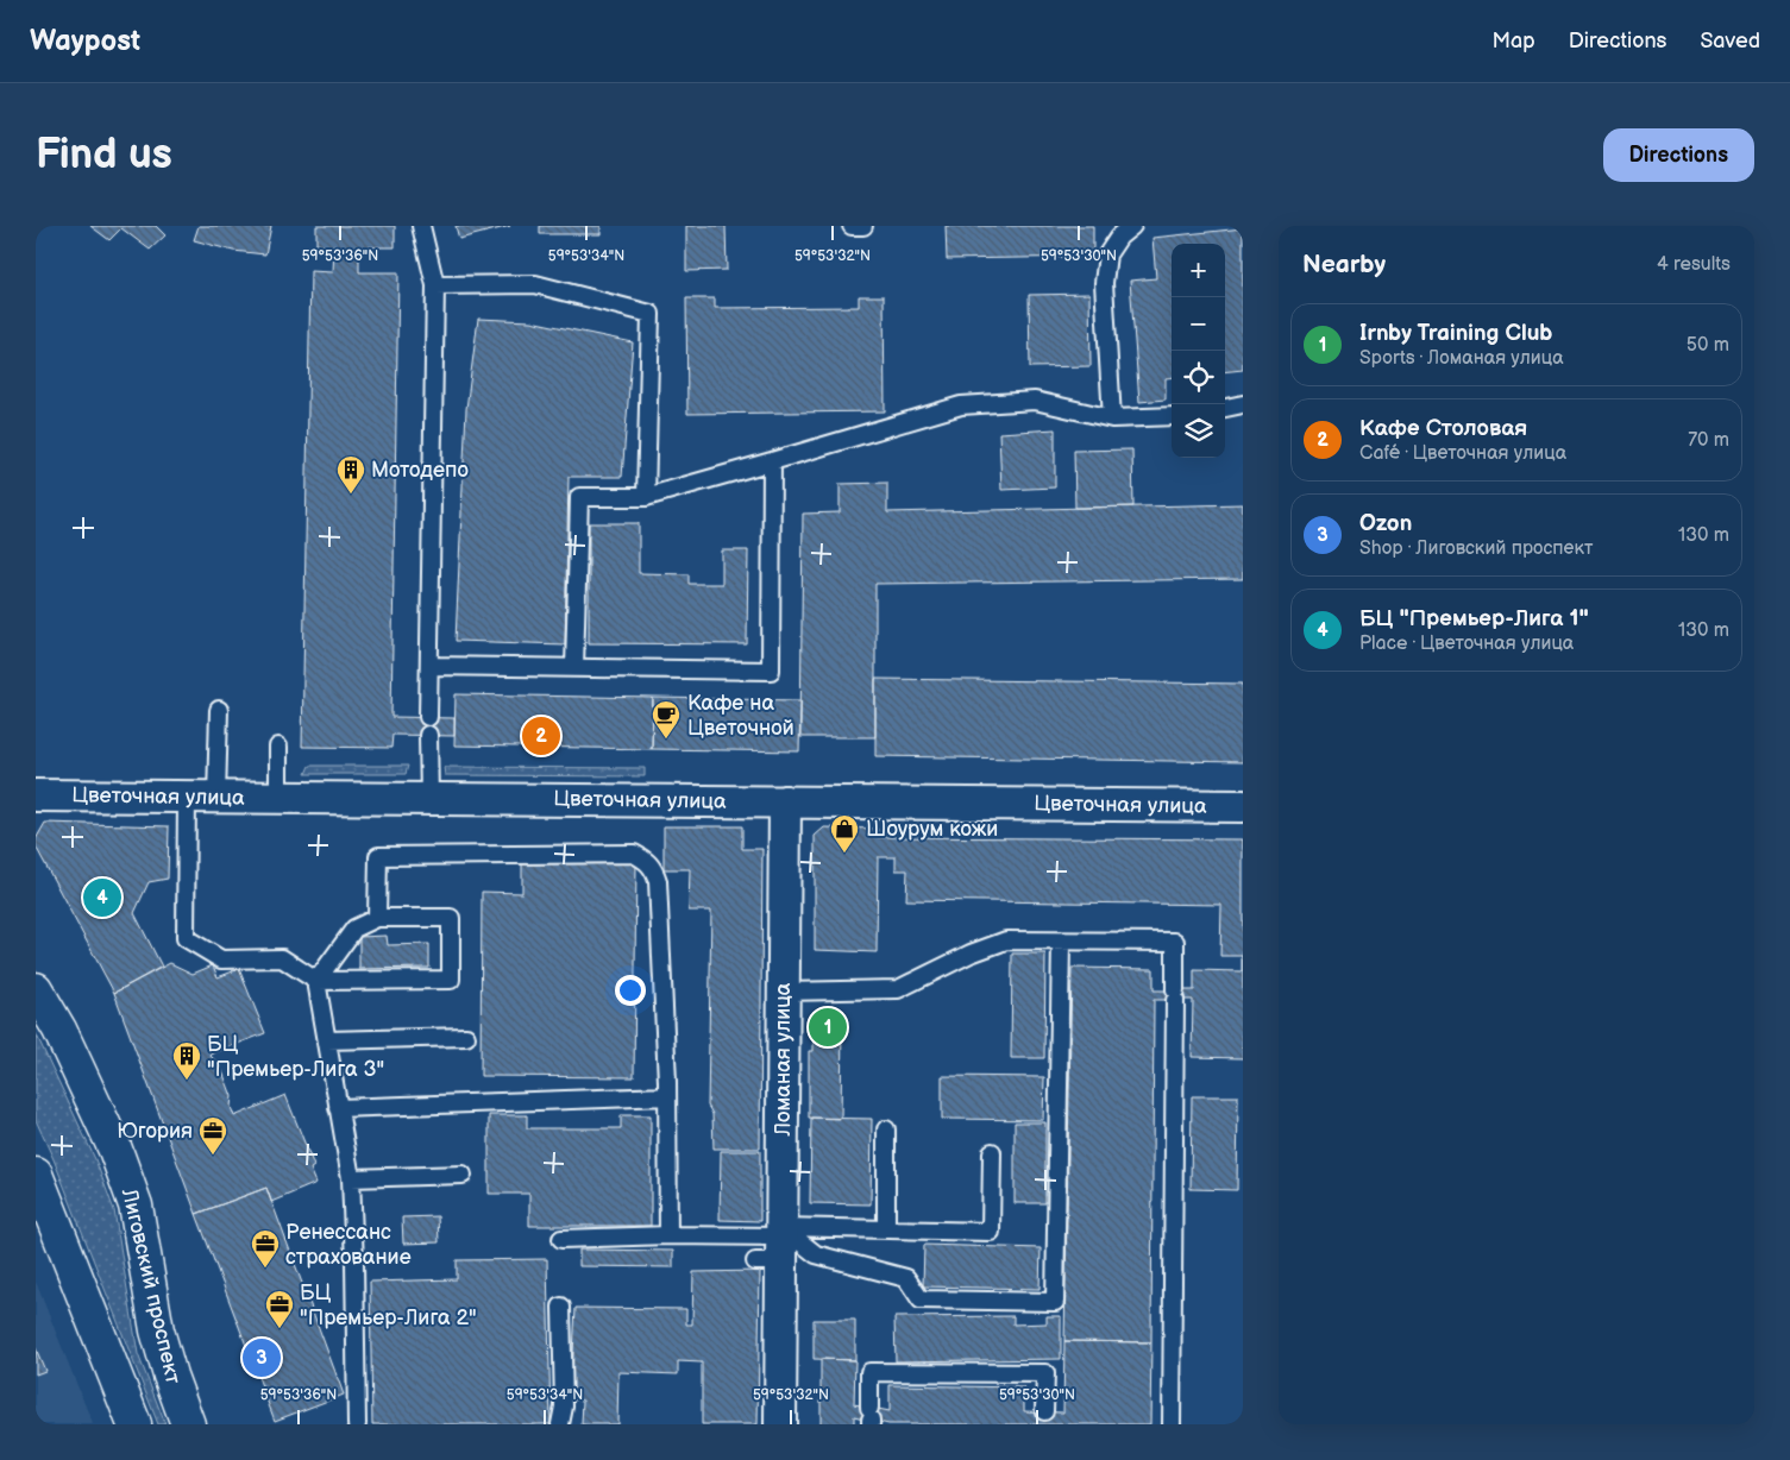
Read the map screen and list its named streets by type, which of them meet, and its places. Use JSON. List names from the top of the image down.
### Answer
{
  "streets": {
    "main road": ["Лиговский проспект"],
    "street": ["Цветочная улица", "Ломаная улица"]
  },
  "crossings": [
    ["Цветочная улица", "Ломаная улица"]
  ],
  "places": {
    "building": ["Мотодепо", "БЦ \"Премьер-Лига 3\""],
    "cafe": ["Кафе на Цветочной"],
    "shop": ["Шоурум кожи"],
    "office": ["Югория", "Ренессанс страхование", "БЦ \"Премьер-Лига 2\""]
  },
  "page": {
    "header": "Waypost",
    "nav": ["Map", "Directions", "Saved"],
    "buttons": "Directions",
    "title": "Find us",
    "heading": ["Nearby", "4 results"],
    "map_buttons": ["+", "−"],
    "list": [
      {
        "mark": "1",
        "name": "Irnby Training Club",
        "note": "Sports · Ломаная улица",
        "value": "50 m"
      },
      {
        "mark": "2",
        "name": "Кафе Столовая",
        "note": "Café · Цветочная улица",
        "value": "70 m"
      },
      {
        "mark": "3",
        "name": "Ozon",
        "note": "Shop · Лиговский проспект",
        "value": "130 m"
      },
      {
        "mark": "4",
        "name": "БЦ \"Премьер-Лига 1\"",
        "note": "Place · Цветочная улица",
        "value": "130 m"
      }
    ],
    "pins": [
      "2",
      "4",
      "1",
      "3"
    ]
  },
  "coordinates": [
    "59°53'36\"N",
    "59°53'34\"N",
    "59°53'32\"N",
    "59°53'30\"N"
  ]
}
